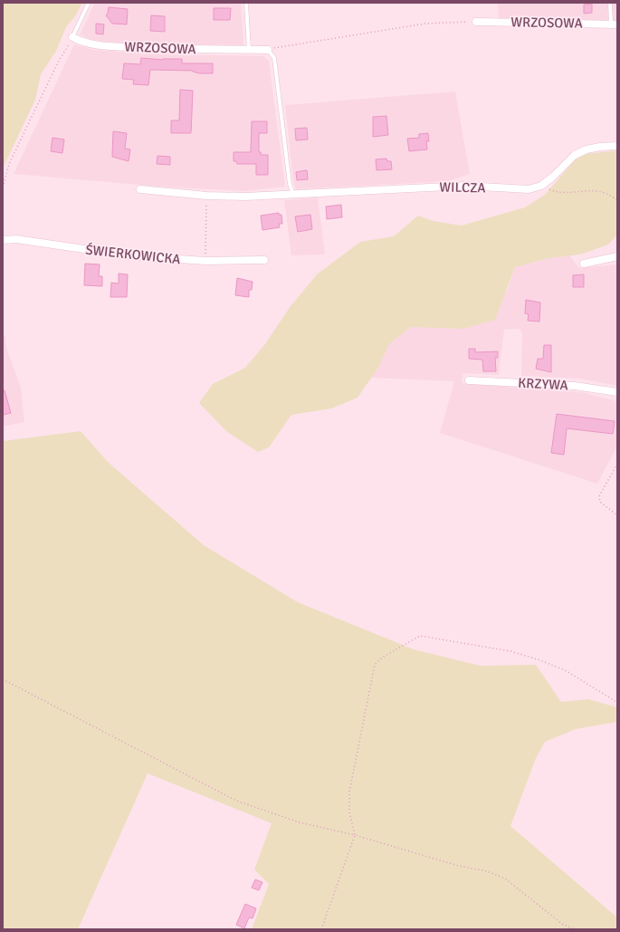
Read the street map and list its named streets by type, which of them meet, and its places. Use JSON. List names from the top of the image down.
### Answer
{
  "streets": {
    "street": [
      "WRZOSOWA",
      "WILCZA",
      "ŚWIERKOWICKA",
      "KRZYWA"
    ]
  }
}
